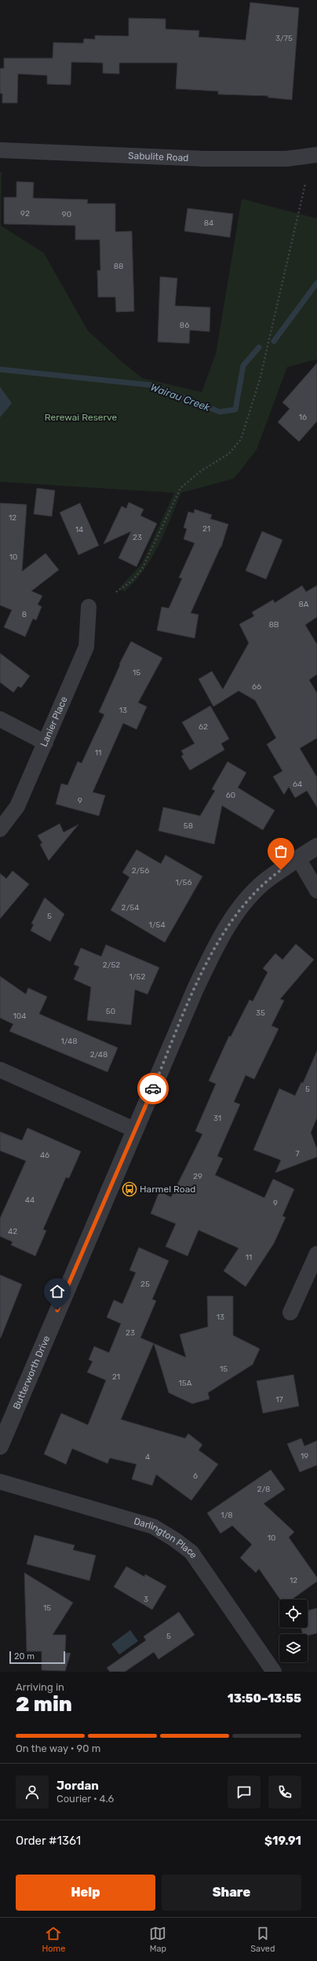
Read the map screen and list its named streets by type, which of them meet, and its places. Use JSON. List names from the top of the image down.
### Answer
{
  "streets": {
    "street": [
      "Sabulite Road",
      "Lanier Place",
      "Butterworth Drive",
      "Darlington Place"
    ]
  },
  "water": ["Wairau Creek"],
  "parks": ["Rerewai Reserve"],
  "places": {
    "bus stop": ["Harmel Road"]
  },
  "house_numbers": [
    "3/75",
    "92",
    "90",
    "84",
    "88",
    "86",
    "16",
    "12",
    "21",
    "14",
    "23",
    "10",
    "8A",
    "8",
    "8B",
    "15",
    "66",
    "13",
    "62",
    "11",
    "64",
    "60",
    "9",
    "58",
    "2/56",
    "1/56",
    "2/54",
    "5",
    "1/54",
    "2/52",
    "1/52",
    "50",
    "35",
    "104",
    "1/48",
    "2/48",
    "5",
    "31",
    "7",
    "46",
    "29",
    "44",
    "9",
    "42",
    "11",
    "25",
    "13",
    "23",
    "15",
    "21",
    "15A",
    "17",
    "19",
    "4",
    "6",
    "2/8",
    "1/8",
    "10",
    "12",
    "3",
    "15",
    "5"
  ],
  "scale_bar": "20 m",
  "page": {
    "scale": "20 m",
    "heading": ["2 min", "Arriving in", "13:50–13:55"],
    "panel": [
      "Jordan",
      "Courier · 4.6",
      "Order #1361",
      "$19.91"
    ],
    "bar": "On the way · 90 m",
    "buttons": ["Help", "Share"],
    "tabs": ["Home", "Map", "Saved"]
  }
}
